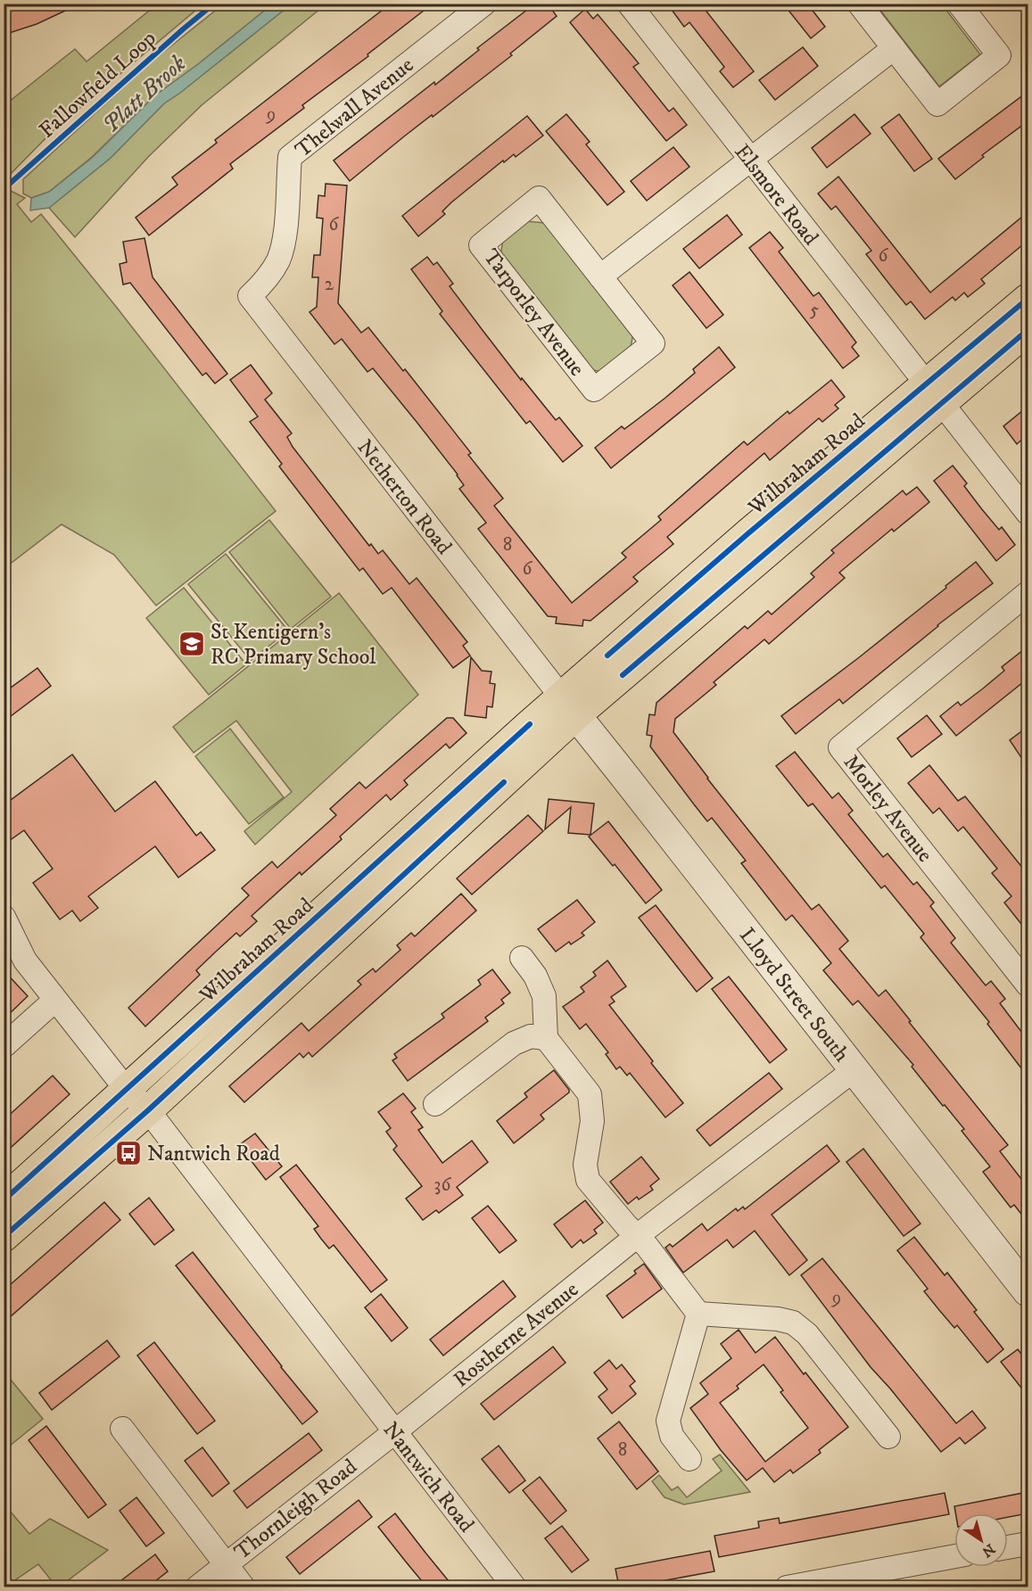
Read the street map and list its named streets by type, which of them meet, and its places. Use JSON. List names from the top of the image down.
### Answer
{
  "streets": {
    "highway": ["Wilbraham Road"],
    "street": [
      "Thelwall Avenue",
      "Elsmore Road",
      "Tarporley Avenue",
      "Netherton Road",
      "Morley Avenue",
      "Lloyd Street South",
      "Rostherne Avenue",
      "Nantwich Road",
      "Thornleigh Road"
    ],
    "cycle path": ["Fallowfield Loop"]
  },
  "crossings": [
    ["Thelwall Avenue", "Netherton Road"],
    ["Elsmore Road", "Wilbraham Road"],
    ["Wilbraham Road", "Netherton Road"],
    ["Wilbraham Road", "Lloyd Street South"],
    ["Wilbraham Road", "Nantwich Road"],
    ["Netherton Road", "Lloyd Street South"],
    ["Lloyd Street South", "Rostherne Avenue"],
    ["Rostherne Avenue", "Nantwich Road"],
    ["Rostherne Avenue", "Thornleigh Road"],
    ["Nantwich Road", "Thornleigh Road"]
  ],
  "water": ["Platt Brook"],
  "places": {
    "school or university": ["St Kentigern's RC Primary School"],
    "bus stop": ["Nantwich Road"]
  },
  "house_numbers": [
    "9",
    "6",
    "6",
    "2",
    "5",
    "8",
    "6",
    "36",
    "9",
    "8"
  ],
  "north": "bottom right"
}
